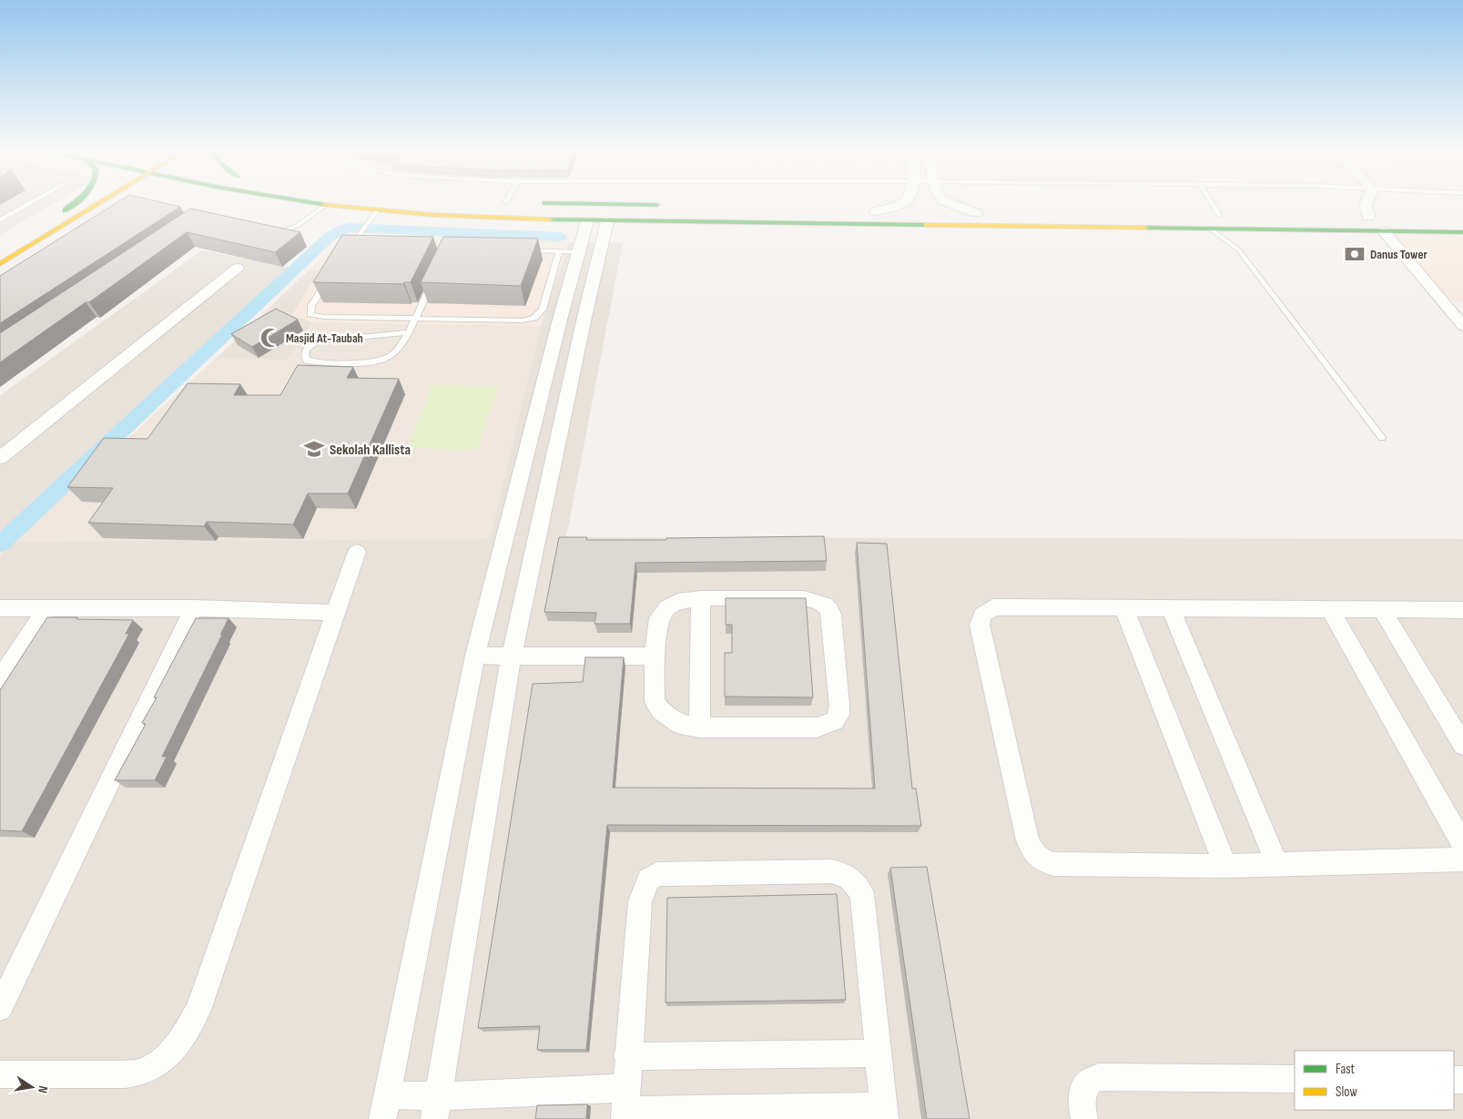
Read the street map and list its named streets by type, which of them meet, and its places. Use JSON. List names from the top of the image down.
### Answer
{
  "places": {
    "bank": ["Danus Tower"],
    "mosque": ["Masjid At-Taubah"],
    "school or university": ["Sekolah Kallista"]
  },
  "legend": ["Fast", "Slow"],
  "north": "right"
}
